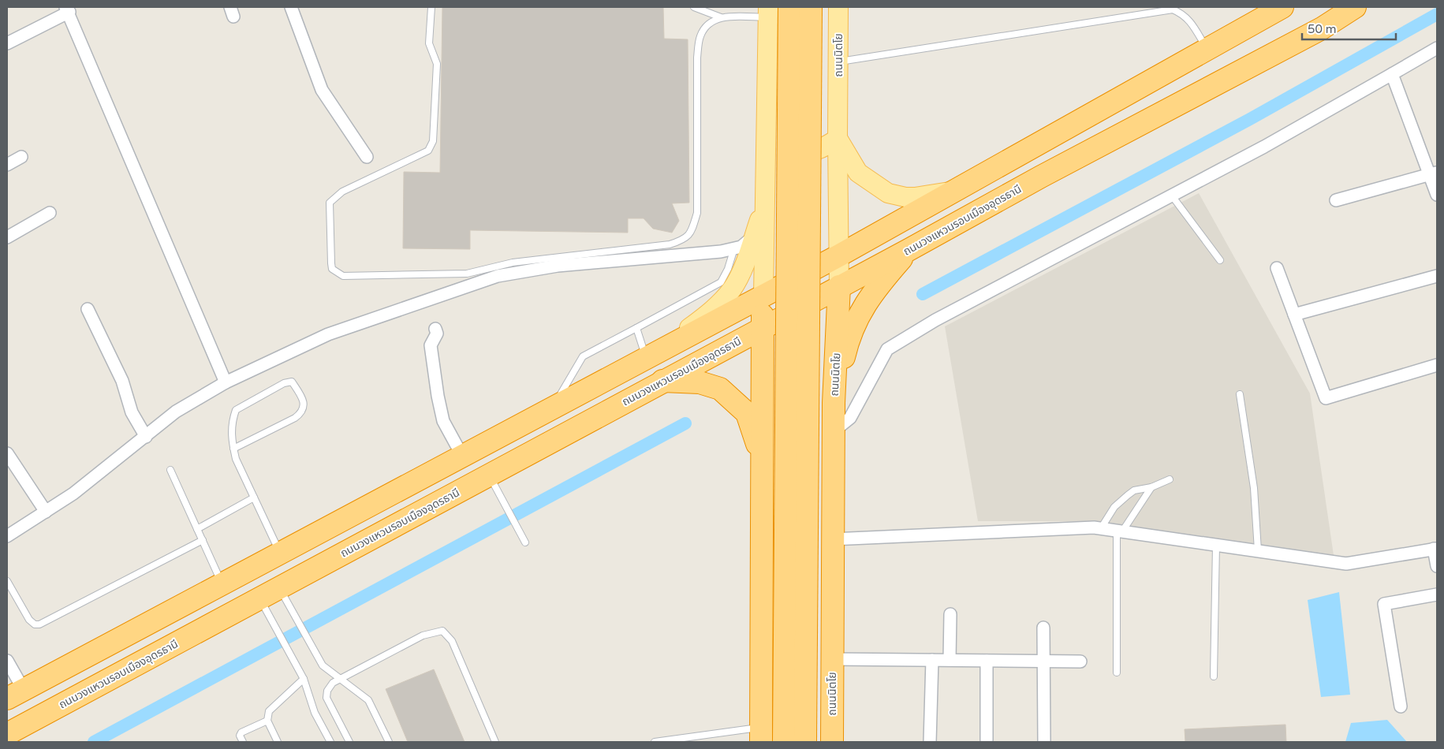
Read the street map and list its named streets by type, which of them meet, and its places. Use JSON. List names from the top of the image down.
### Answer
{
  "streets": {
    "highway": ["ถนนนิตโย", "ถนนวงแหวนรอบเมืองอุดรธานี"]
  },
  "crossings": [
    ["ถนนนิตโย", "ถนนวงแหวนรอบเมืองอุดรธานี"]
  ],
  "scale_bar": "50 m"
}
